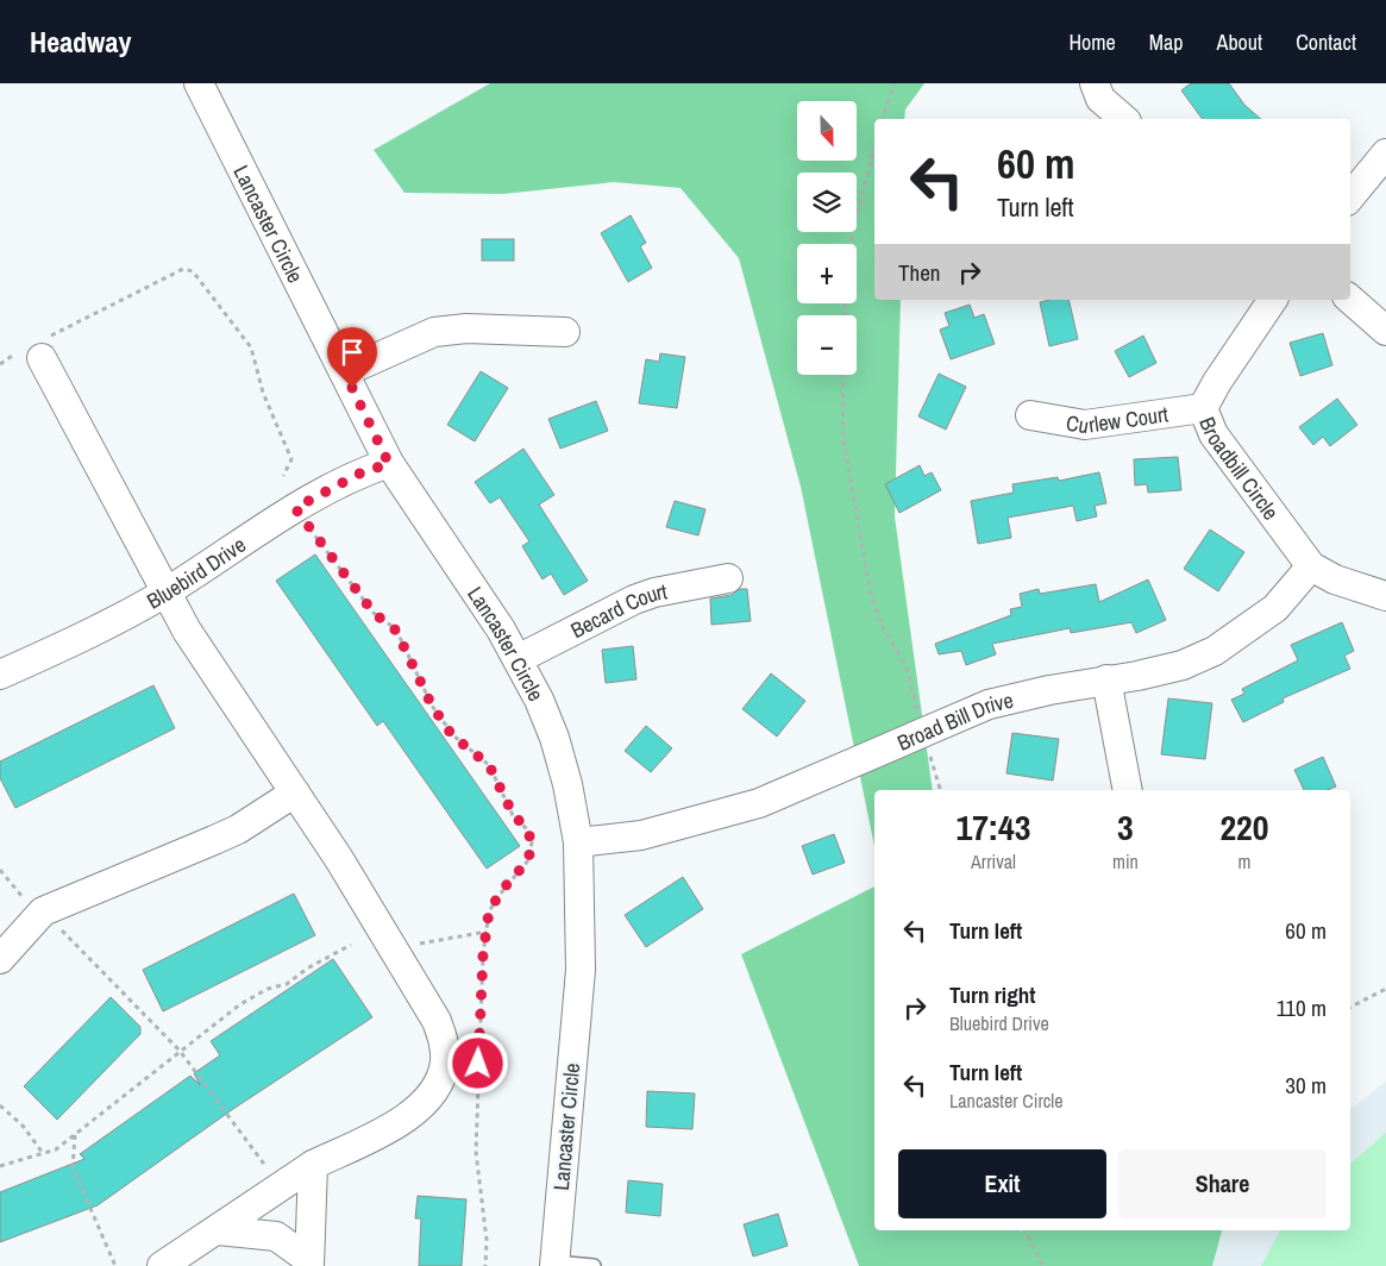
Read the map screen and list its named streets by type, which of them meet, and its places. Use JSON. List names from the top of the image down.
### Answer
{
  "streets": {
    "street": [
      "Lancaster Circle",
      "Curlew Court",
      "Broadbill Circle",
      "Bluebird Drive",
      "Becard Court",
      "Broad Bill Drive"
    ]
  },
  "crossings": [
    ["Lancaster Circle", "Bluebird Drive"],
    ["Lancaster Circle", "Becard Court"],
    ["Lancaster Circle", "Broad Bill Drive"],
    ["Curlew Court", "Broadbill Circle"],
    ["Broadbill Circle", "Broad Bill Drive"]
  ],
  "north": "bottom",
  "page": {
    "header": "Headway",
    "nav": [
      "Home",
      "Map",
      "About",
      "Contact"
    ],
    "map_buttons": ["+", "−"],
    "turn": ["60 m", "Turn left"],
    "then": "Then",
    "eta": [
      "17:43",
      "Arrival",
      "3",
      "min",
      "220",
      "m"
    ],
    "list": [
      {
        "name": "Turn left",
        "value": "60 m"
      },
      {
        "name": "Turn right",
        "note": "Bluebird Drive",
        "value": "110 m"
      },
      {
        "name": "Turn left",
        "note": "Lancaster Circle",
        "value": "30 m"
      }
    ],
    "buttons": ["Exit", "Share"]
  }
}
